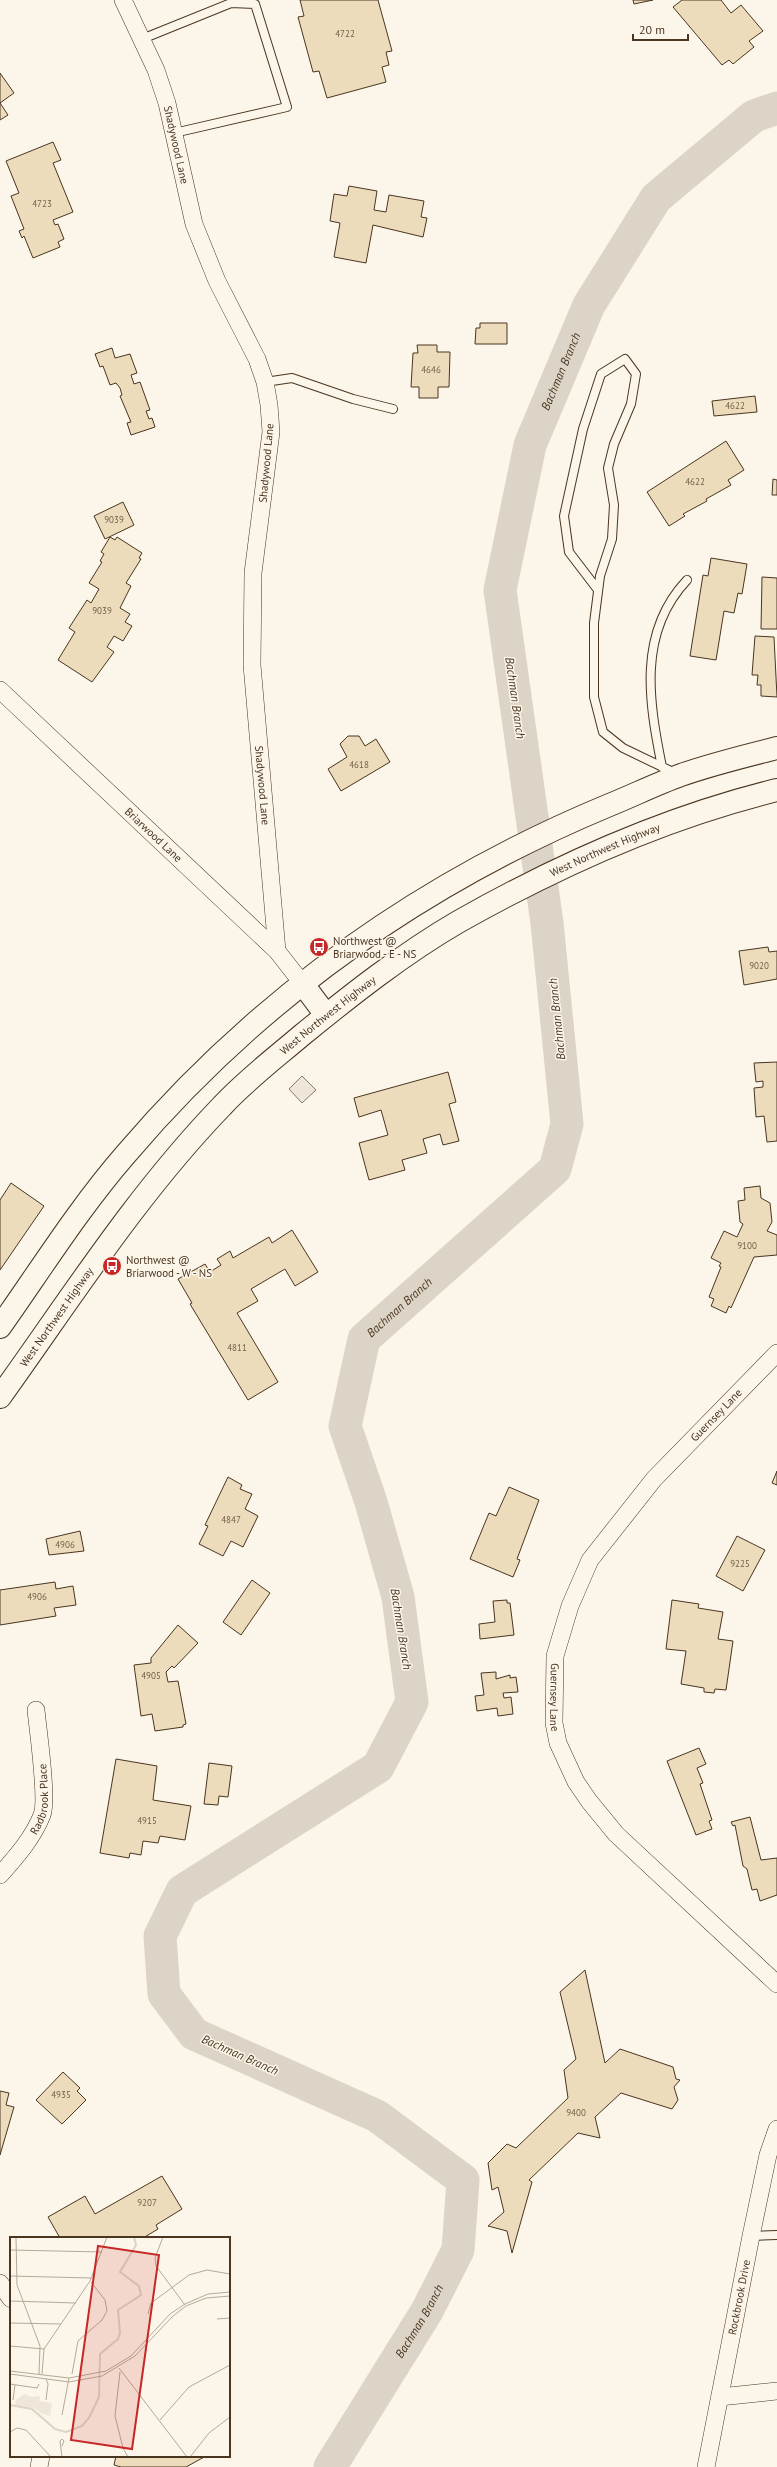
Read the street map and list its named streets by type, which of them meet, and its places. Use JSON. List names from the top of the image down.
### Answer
{
  "streets": {
    "main road": ["West Northwest Highway"],
    "street": [
      "Shadywood Lane",
      "Briarwood Lane",
      "Guernsey Lane",
      "Radbrook Place",
      "Rockbrook Drive"
    ]
  },
  "crossings": [
    ["Shadywood Lane", "Briarwood Lane"]
  ],
  "water": ["Bachman Branch"],
  "places": {
    "bus stop": ["Northwest @ Briarwood - E - NS", "Northwest @ Briarwood - W - NS"]
  },
  "house_numbers": [
    "4722",
    "4723",
    "4646",
    "4622",
    "4622",
    "9039",
    "9039",
    "4618",
    "9020",
    "9100",
    "4811",
    "4847",
    "4906",
    "9225",
    "4906",
    "4905",
    "4915",
    "4935",
    "9400",
    "9207"
  ],
  "scale_bar": "20 m"
}
